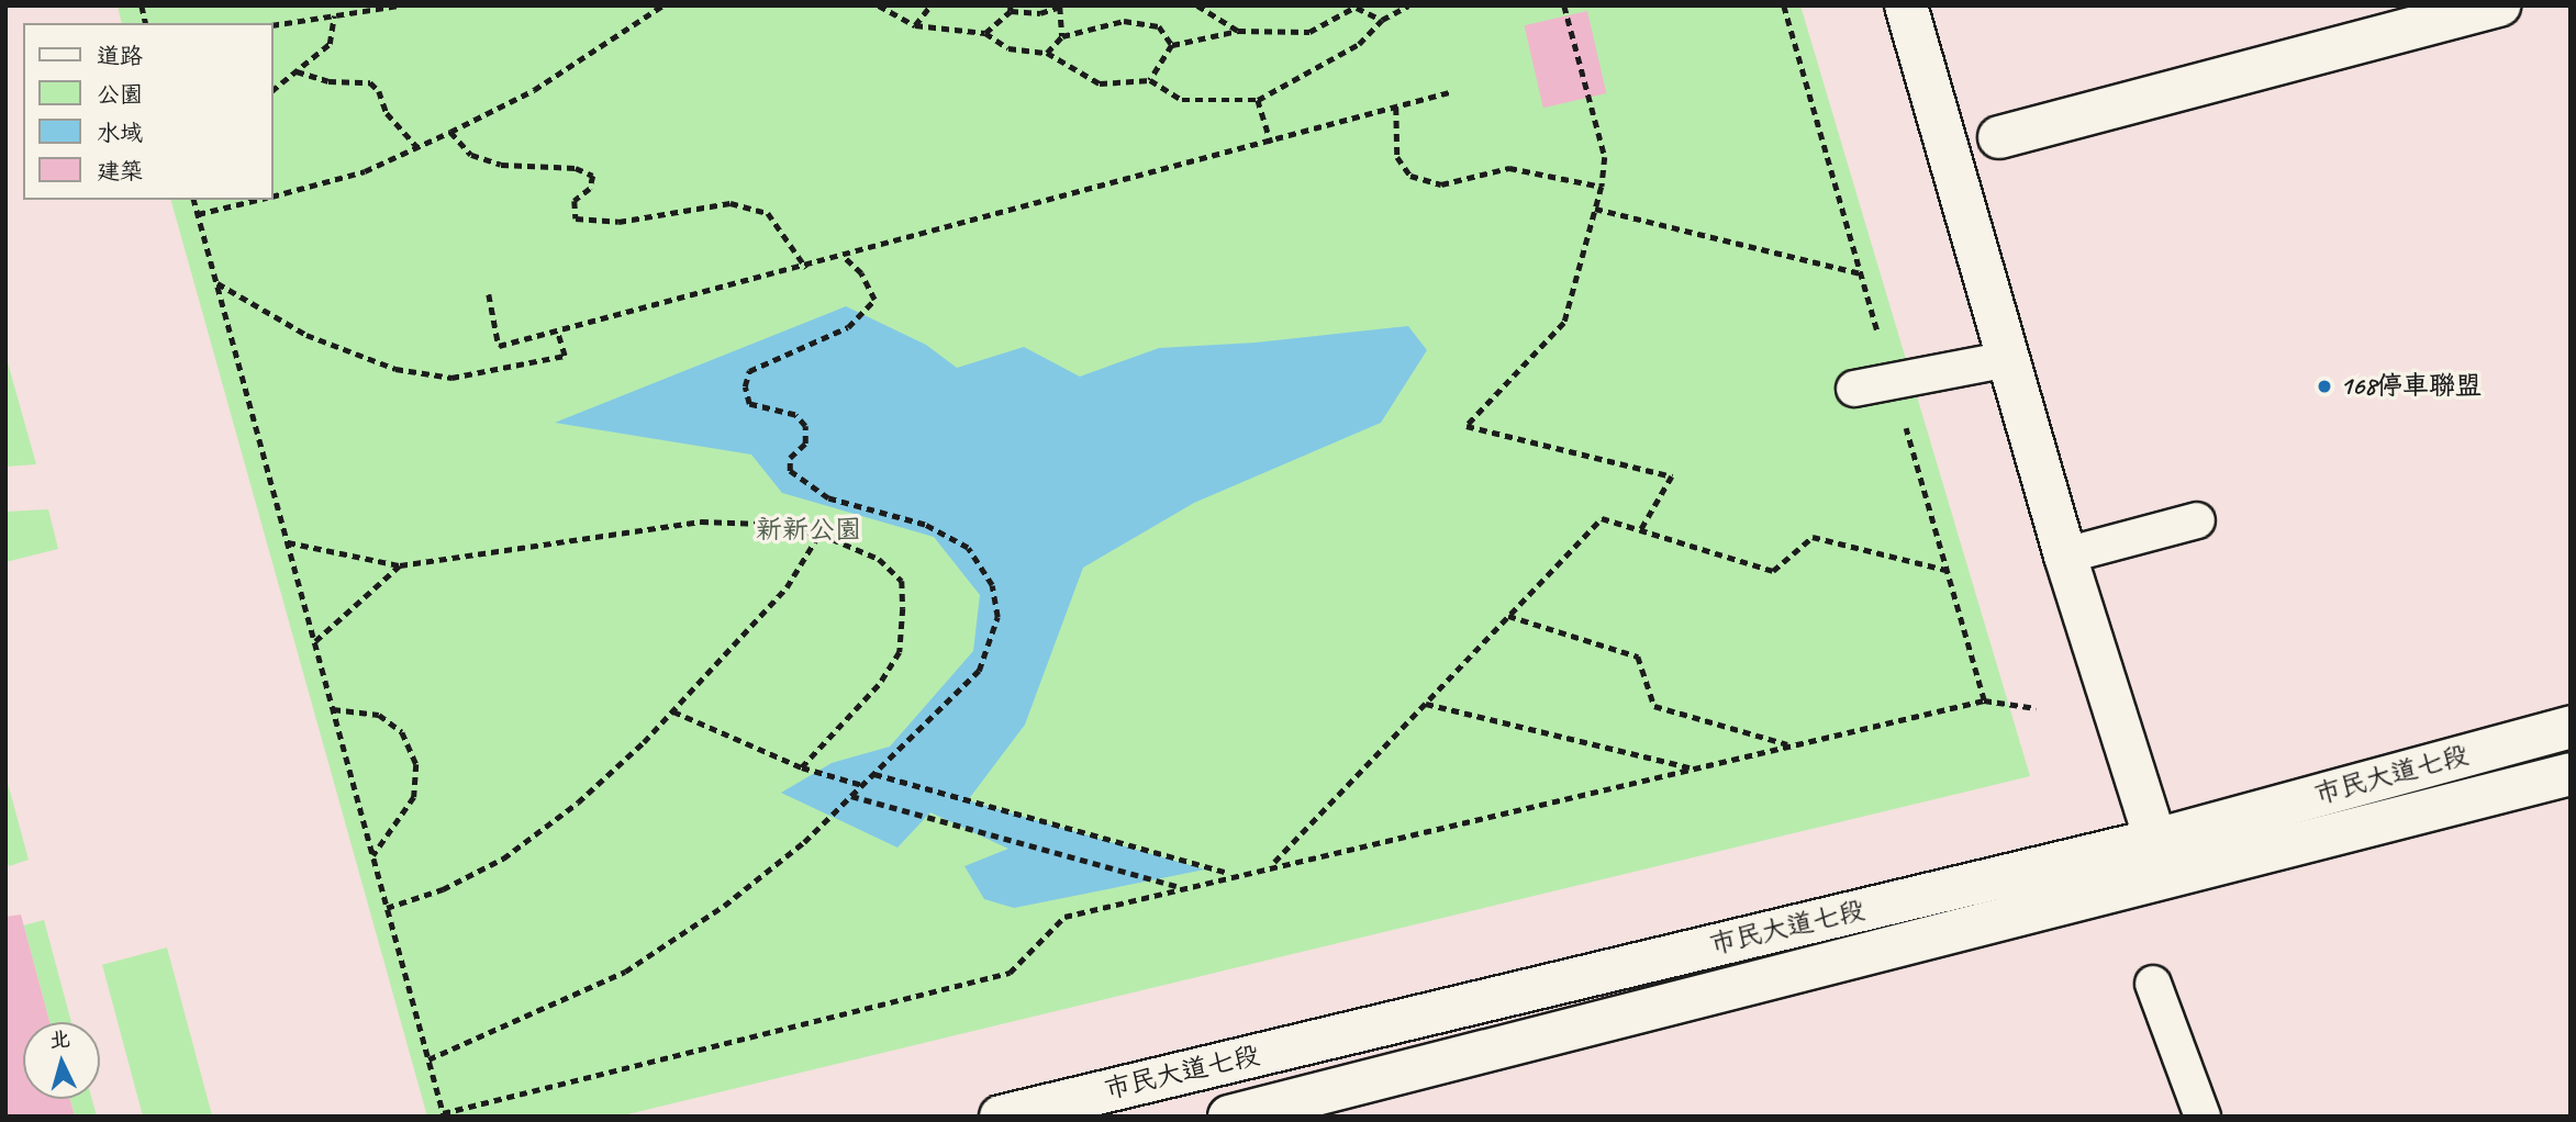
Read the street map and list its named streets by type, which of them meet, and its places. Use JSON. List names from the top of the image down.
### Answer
{
  "streets": {
    "street": ["市民大道七段"]
  },
  "parks": ["新新公園"],
  "places": ["168停車聯盟"],
  "legend": [
    "道路",
    "公園",
    "水域",
    "建築"
  ],
  "north": "top"
}
